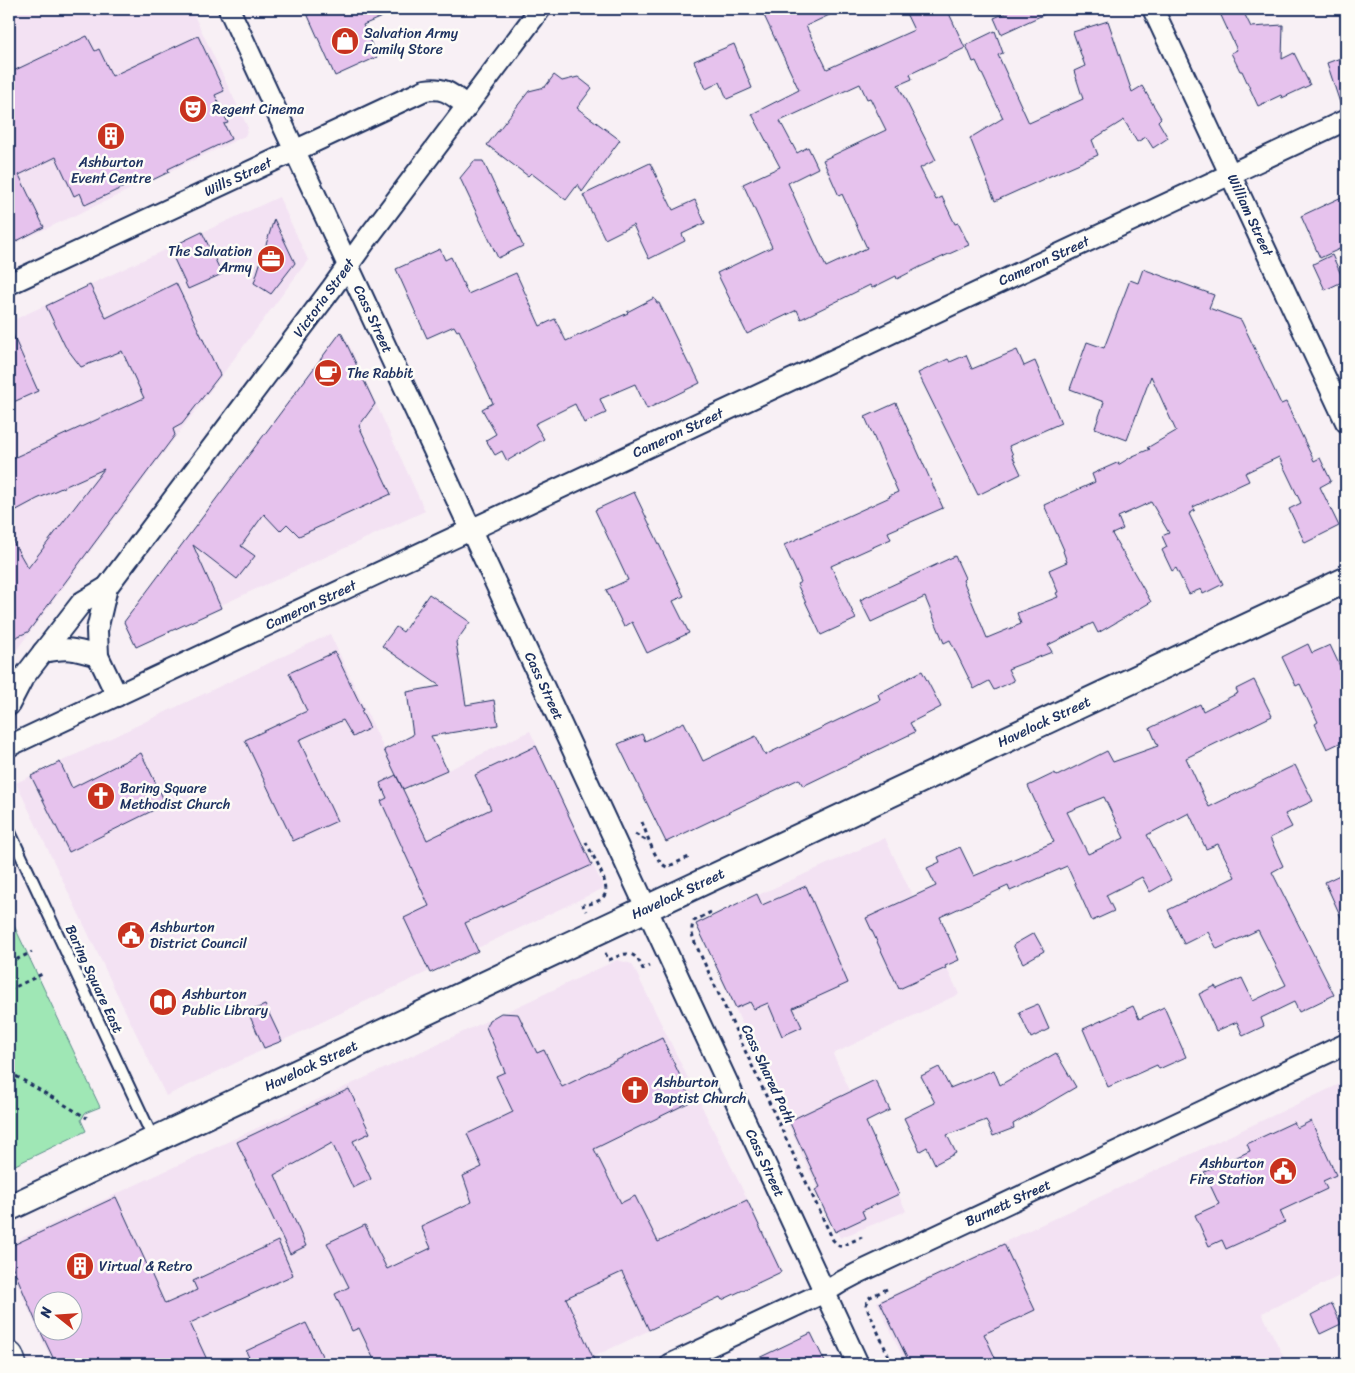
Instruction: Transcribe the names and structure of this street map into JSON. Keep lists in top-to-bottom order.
{
  "streets": {
    "street": [
      "Wills Street",
      "William Street",
      "Cameron Street",
      "Victoria Street",
      "Cass Street",
      "Havelock Street",
      "Burnett Street"
    ],
    "lane": ["Baring Square East"],
    "path": ["Cass Shared Path"]
  },
  "crossings": [
    ["Wills Street", "Victoria Street"],
    ["Wills Street", "Cass Street"],
    ["William Street", "Cameron Street"],
    ["Cameron Street", "Victoria Street"],
    ["Cameron Street", "Cass Street"],
    ["Victoria Street", "Cass Street"],
    ["Cass Street", "Havelock Street"],
    ["Cass Street", "Burnett Street"],
    ["Havelock Street", "Baring Square East"]
  ],
  "places": {
    "shop": ["Salvation Army Family Store"],
    "theatre": ["Regent Cinema"],
    "building": ["Ashburton Event Centre", "Virtual & Retro"],
    "office": ["The Salvation Army"],
    "cafe": ["The Rabbit"],
    "church": ["Baring Square Methodist Church", "Ashburton Baptist Church"],
    "public building": ["Ashburton District Council", "Ashburton Fire Station"],
    "library": ["Ashburton Public Library"]
  },
  "north": "left"
}
